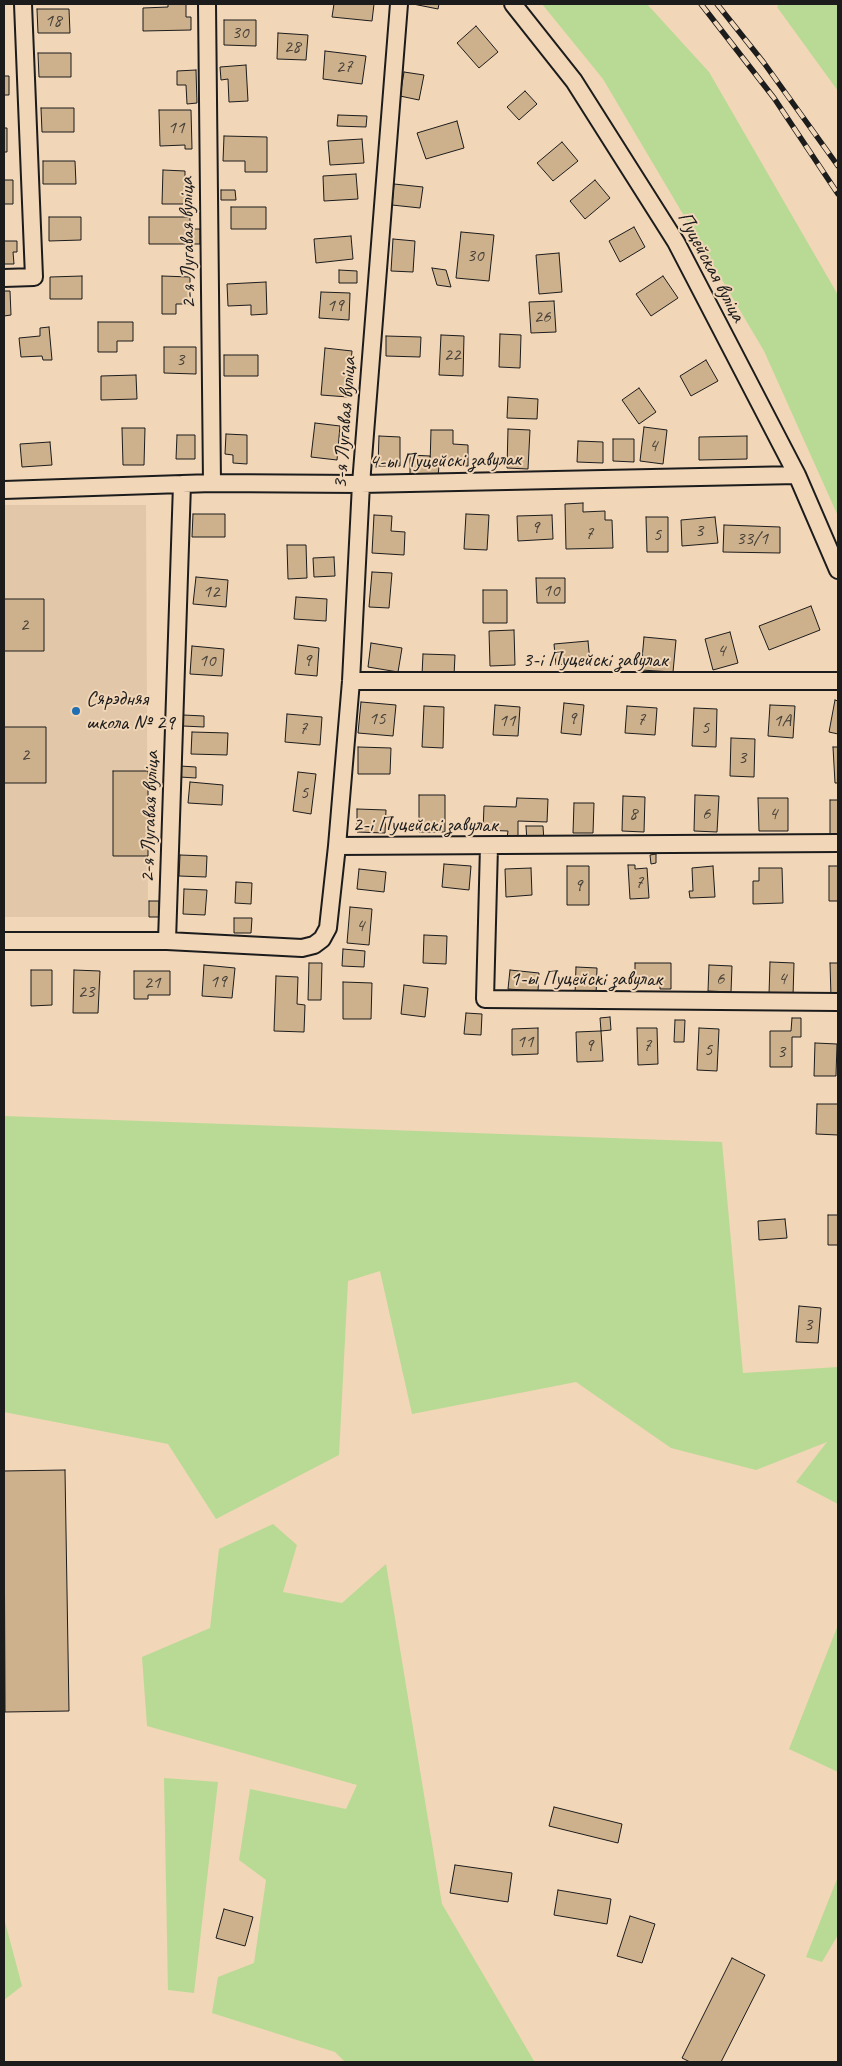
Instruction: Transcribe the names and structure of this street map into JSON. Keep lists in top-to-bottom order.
{
  "streets": {
    "street": [
      "2-я Лугавая вуліца",
      "Пуцейская вуліца",
      "3-я Лугавая вуліца",
      "4-ы Пуцейскі завулак",
      "3-і Пуцейскі завулак",
      "2-і Пуцейскі завулак",
      "1-ы Пуцейскі завулак"
    ]
  },
  "crossings": [
    ["2-я Лугавая вуліца", "4-ы Пуцейскі завулак"],
    ["2-я Лугавая вуліца", "2-і Пуцейскі завулак"],
    ["Пуцейская вуліца", "4-ы Пуцейскі завулак"],
    ["3-я Лугавая вуліца", "4-ы Пуцейскі завулак"],
    ["3-я Лугавая вуліца", "3-і Пуцейскі завулак"],
    ["3-я Лугавая вуліца", "2-і Пуцейскі завулак"],
    ["2-і Пуцейскі завулак", "1-ы Пуцейскі завулак"]
  ],
  "places": ["Сярэдняя школа № 29"],
  "house_numbers": [
    "18",
    "30",
    "28",
    "27",
    "11",
    "30",
    "19",
    "26",
    "22",
    "3",
    "4",
    "9",
    "3",
    "7",
    "5",
    "33/1",
    "10",
    "12",
    "2",
    "4",
    "10",
    "9",
    "15",
    "9",
    "7",
    "11",
    "1А",
    "5",
    "7",
    "2",
    "3",
    "5",
    "8",
    "6",
    "4",
    "7",
    "9",
    "4",
    "6",
    "4",
    "19",
    "21",
    "23",
    "11",
    "9",
    "7",
    "5",
    "3",
    "3"
  ]
}
